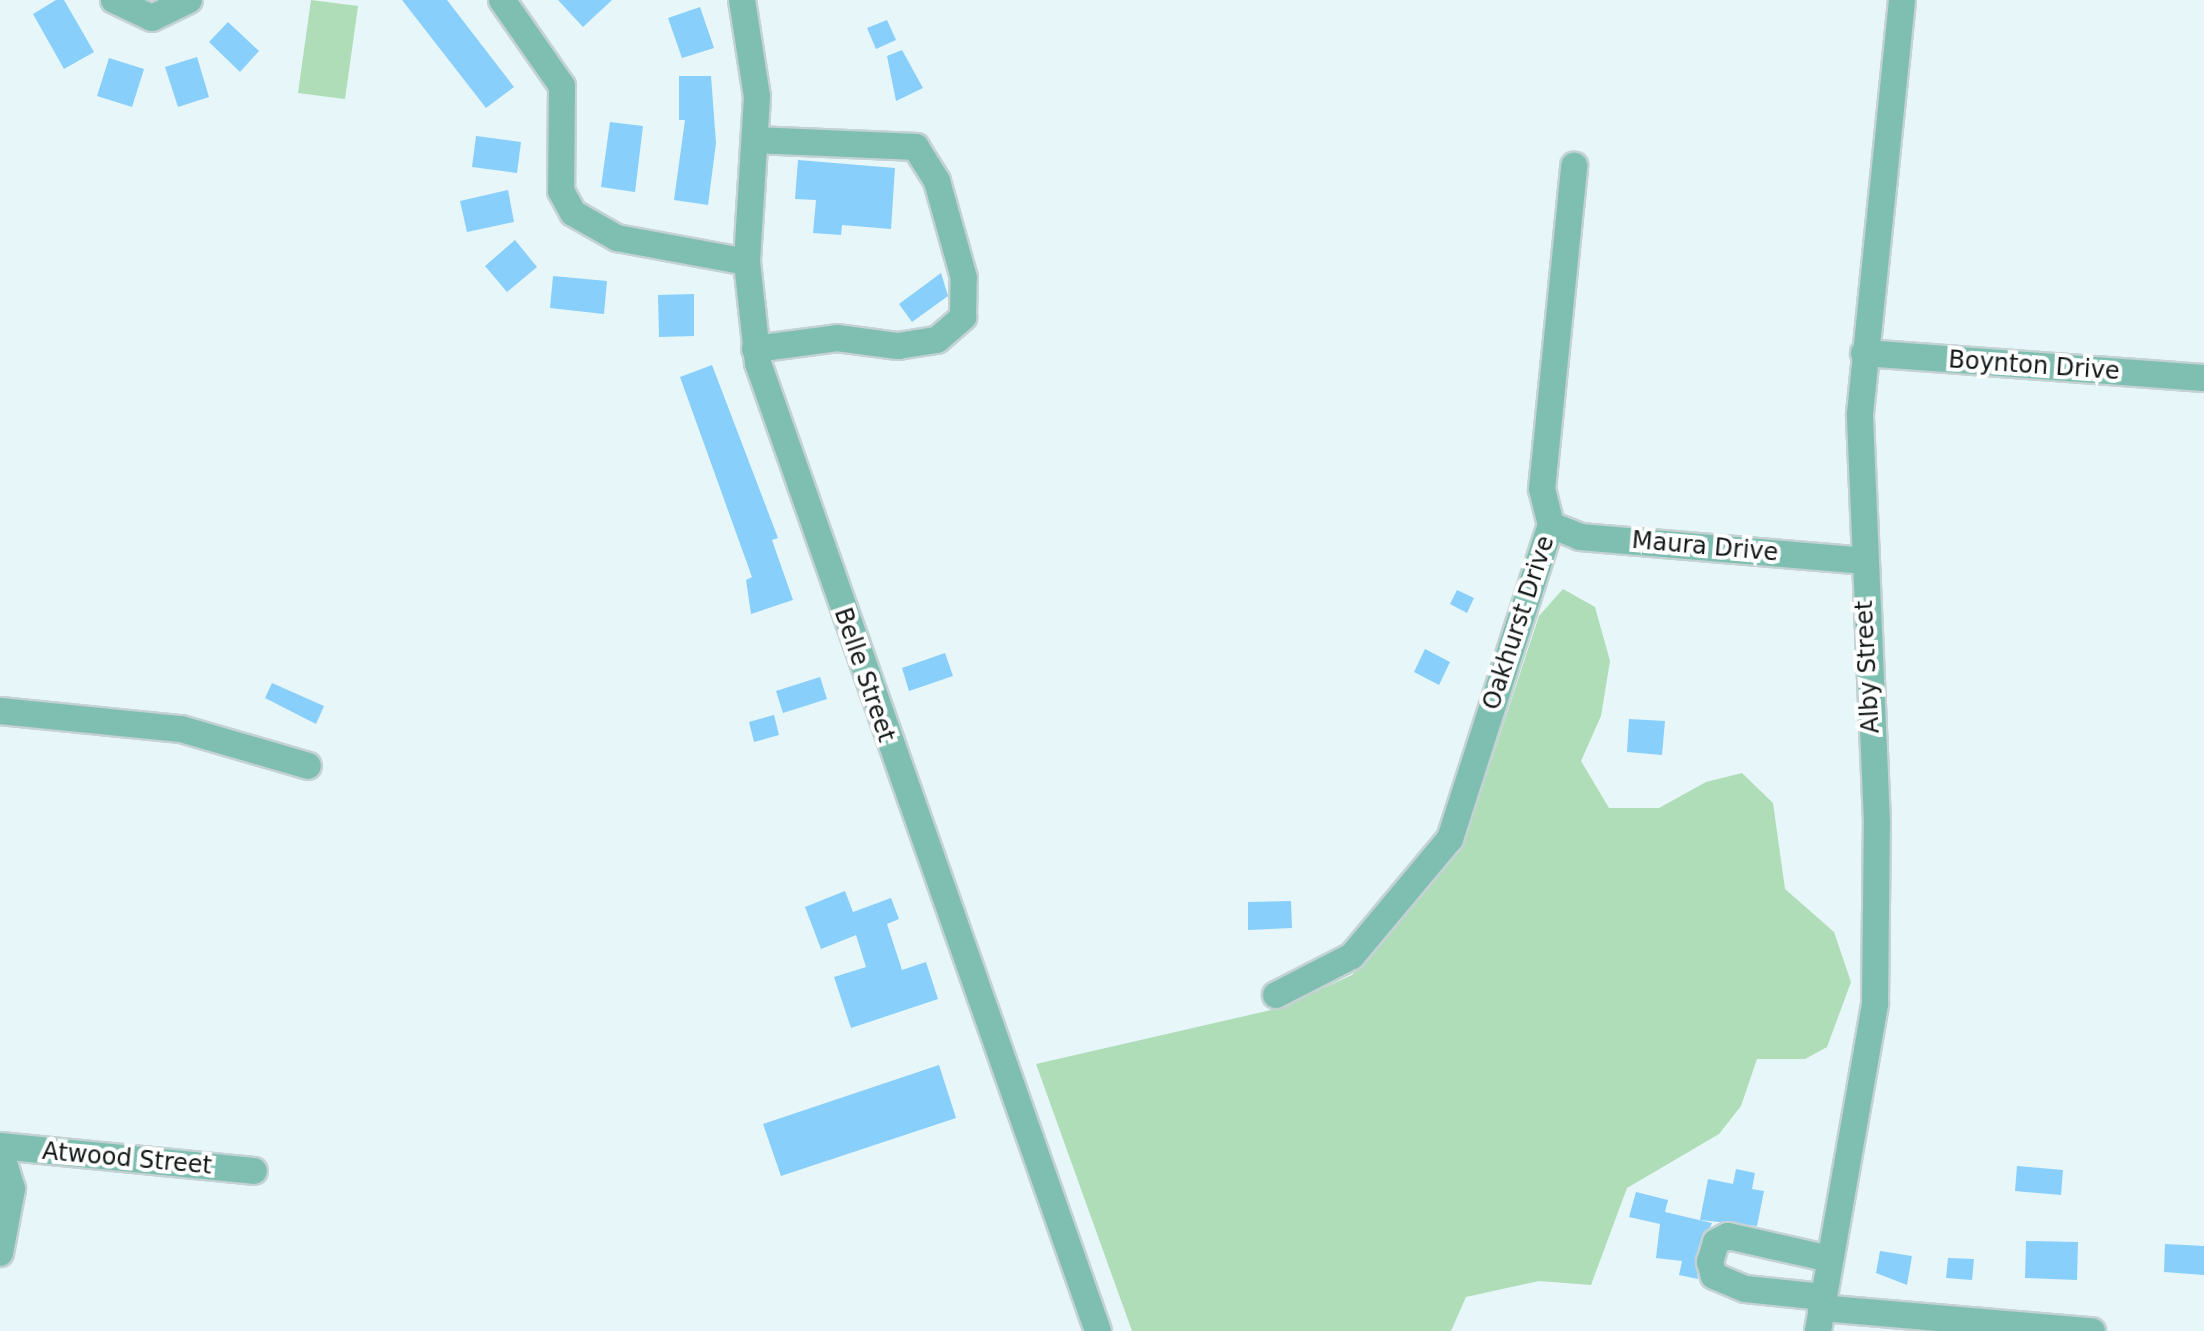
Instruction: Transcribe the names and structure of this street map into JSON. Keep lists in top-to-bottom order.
{
  "streets": {
    "street": [
      "Boynton Drive",
      "Maura Drive",
      "Oakhurst Drive",
      "Alby Street",
      "Belle Street",
      "Atwood Street"
    ]
  },
  "crossings": [
    ["Boynton Drive", "Alby Street"],
    ["Maura Drive", "Oakhurst Drive"],
    ["Maura Drive", "Alby Street"]
  ]
}
